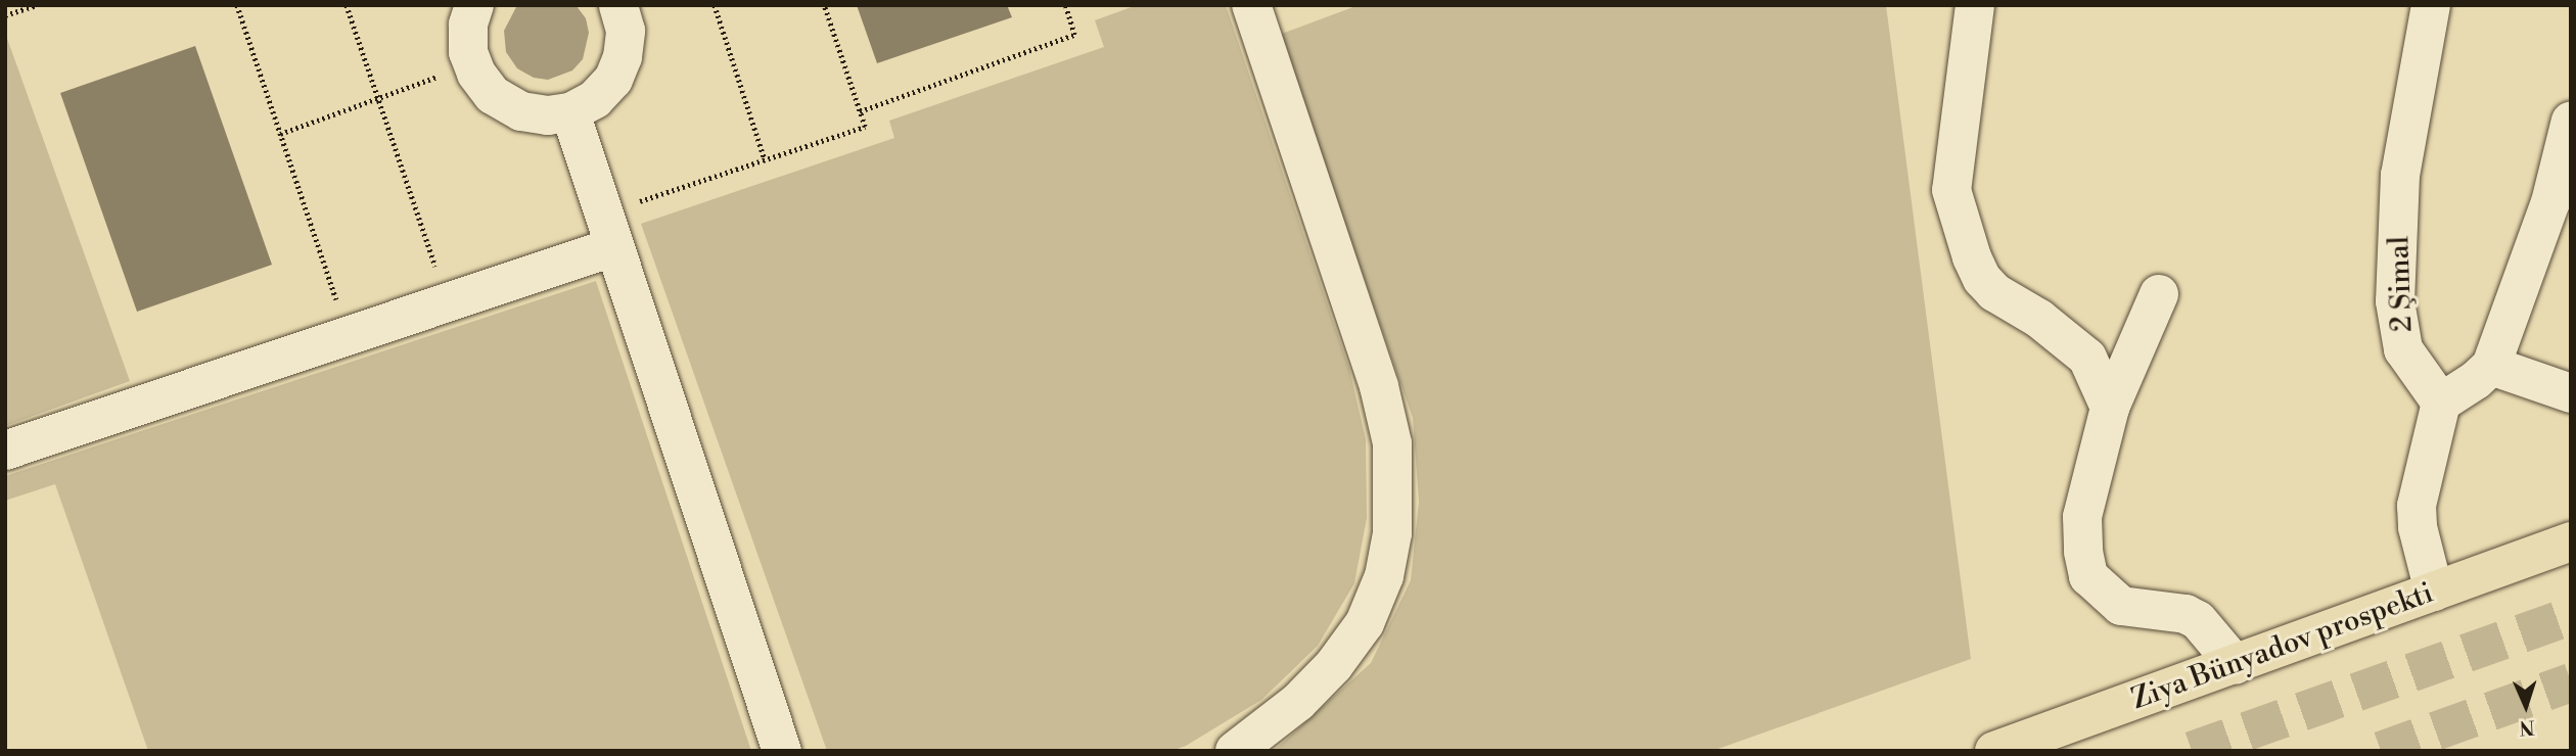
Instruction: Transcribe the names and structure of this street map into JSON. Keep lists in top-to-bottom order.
{
  "streets": {
    "main road": ["Ziya Bünyadov prospekti"],
    "street": ["2 Şimal"]
  },
  "north": "bottom"
}
